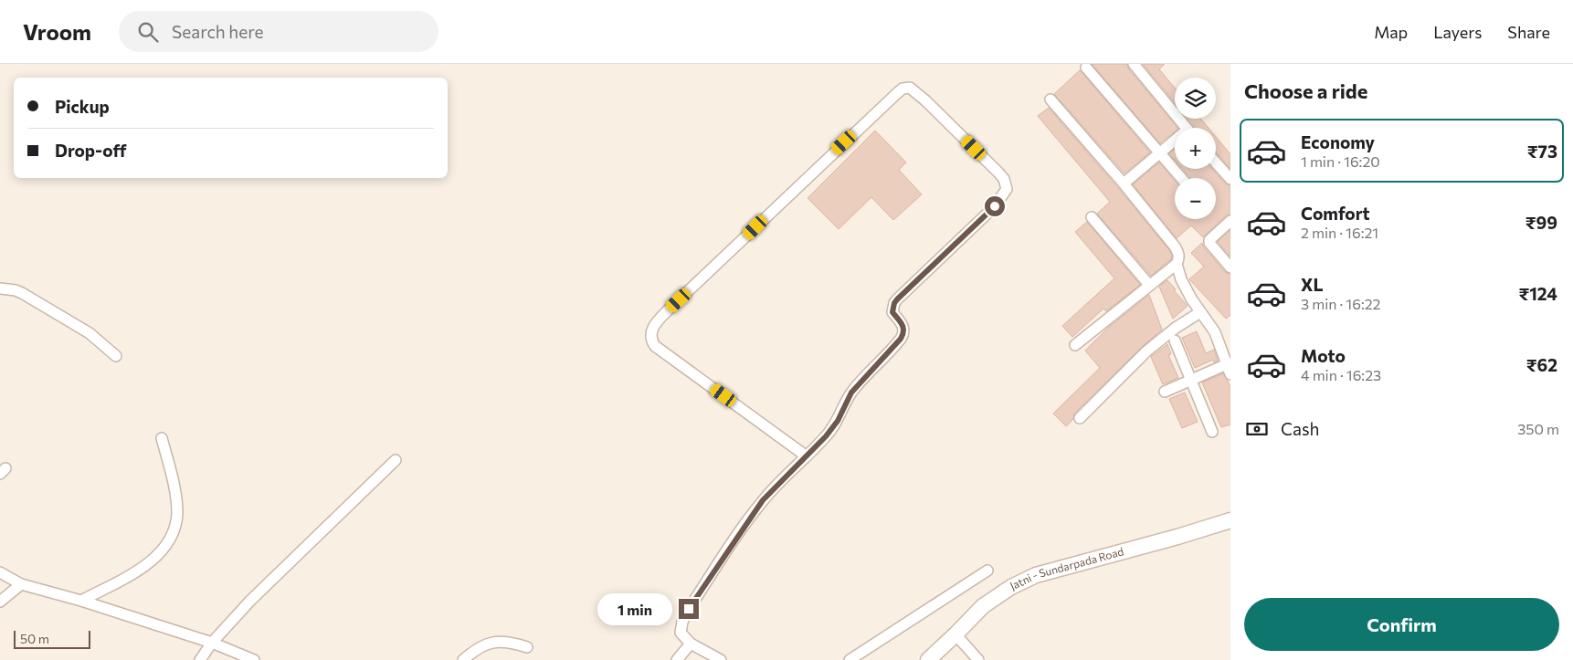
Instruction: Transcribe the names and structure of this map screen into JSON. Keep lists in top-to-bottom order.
{
  "streets": {
    "main road": ["Jatni - Sundarpada Road"]
  },
  "scale_bar": "50 m",
  "page": {
    "header": "Vroom",
    "search": "Search here",
    "nav": ["Map", "Layers", "Share"],
    "heading": "Choose a ride",
    "map_buttons": ["+", "−"],
    "banner": ["Pickup", "Drop-off"],
    "list": [
      {
        "name": "Economy",
        "note": "1 min · 16:20",
        "value": "₹73"
      },
      {
        "name": "Comfort",
        "note": "2 min · 16:21",
        "value": "₹99"
      },
      {
        "name": "XL",
        "note": "3 min · 16:22",
        "value": "₹124"
      },
      {
        "name": "Moto",
        "note": "4 min · 16:23",
        "value": "₹62"
      }
    ],
    "pay": ["Cash", "350 m"],
    "buttons": "Confirm",
    "bubble": "1 min",
    "scale": "50 m"
  }
}
